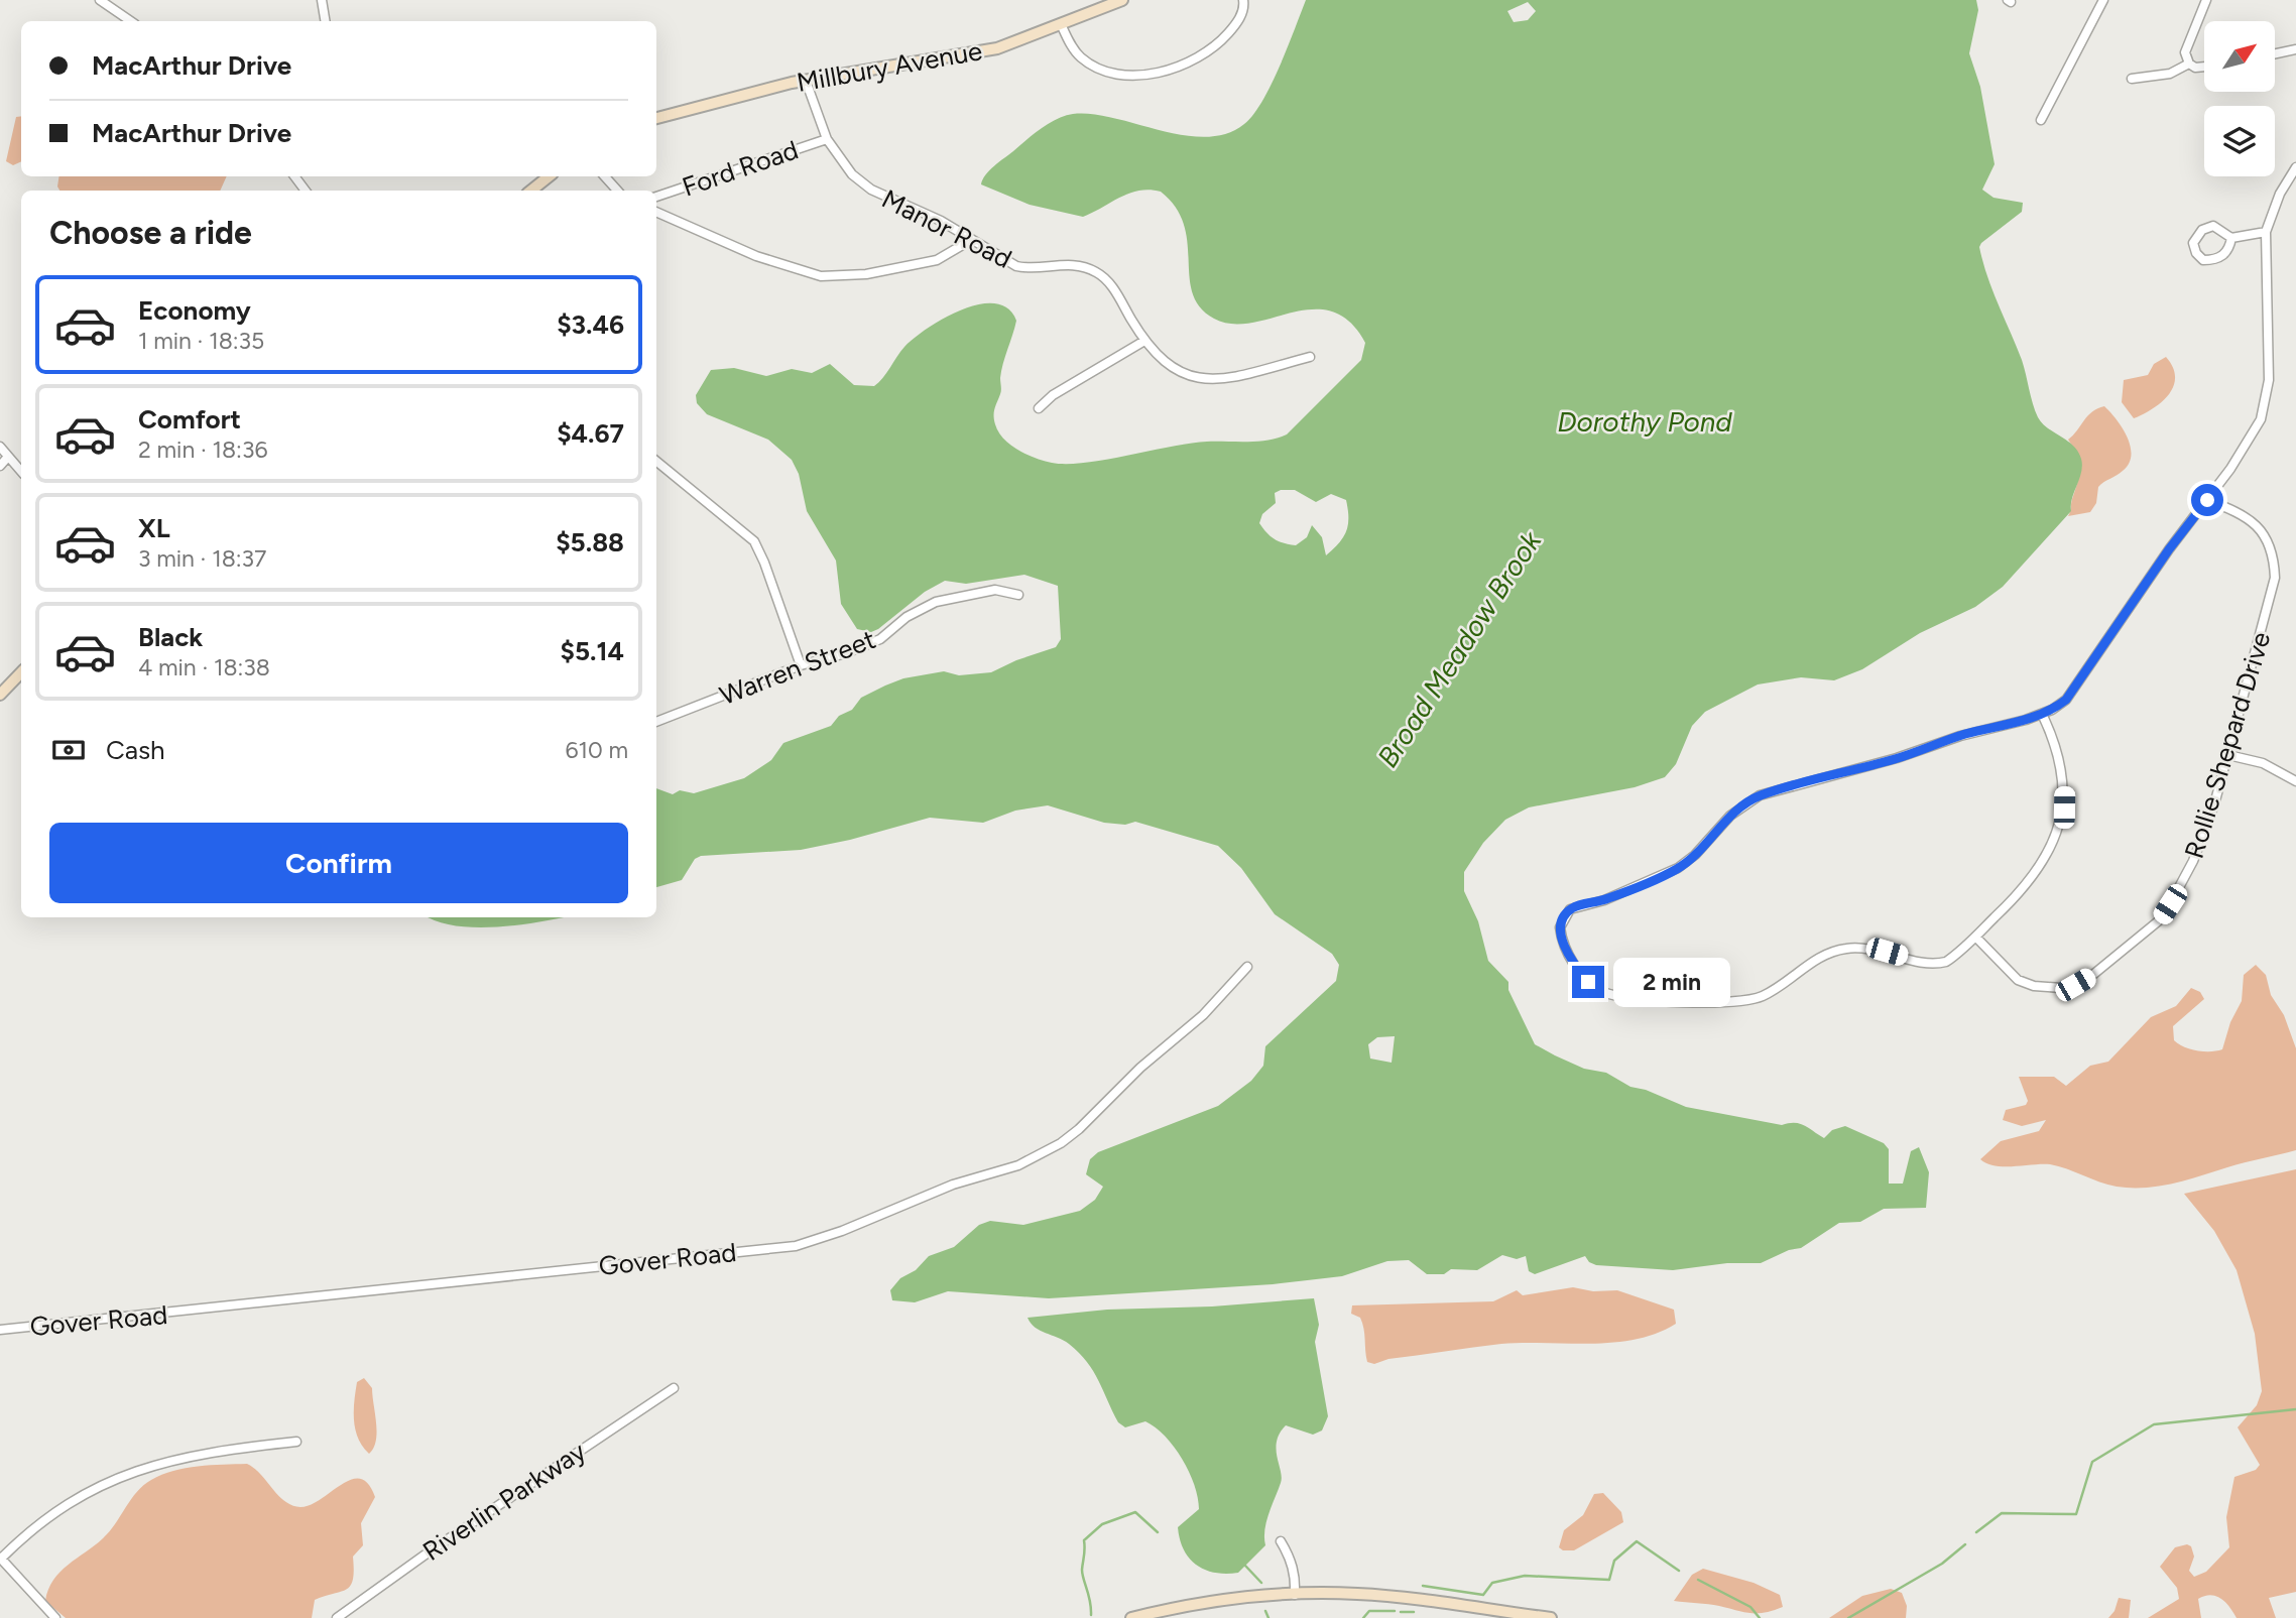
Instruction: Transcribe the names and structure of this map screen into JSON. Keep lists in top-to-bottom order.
{
  "streets": {
    "main road": ["Millbury Avenue"],
    "street": [
      "Ford Road",
      "Manor Road",
      "Warren Street",
      "Rollie Shepard Drive",
      "Gover Road",
      "Riverlin Parkway"
    ]
  },
  "crossings": [
    ["Millbury Avenue", "Manor Road"],
    ["Ford Road", "Manor Road"]
  ],
  "water": ["Dorothy Pond", "Broad Meadow Brook"],
  "north": "top right",
  "page": {
    "banner": ["MacArthur Drive", "MacArthur Drive"],
    "heading": "Choose a ride",
    "list": [
      {
        "name": "Economy",
        "note": "1 min · 18:35",
        "value": "$3.46"
      },
      {
        "name": "Comfort",
        "note": "2 min · 18:36",
        "value": "$4.67"
      },
      {
        "name": "XL",
        "note": "3 min · 18:37",
        "value": "$5.88"
      },
      {
        "name": "Black",
        "note": "4 min · 18:38",
        "value": "$5.14"
      }
    ],
    "pay": ["Cash", "610 m"],
    "buttons": "Confirm",
    "bubble": "2 min"
  }
}
